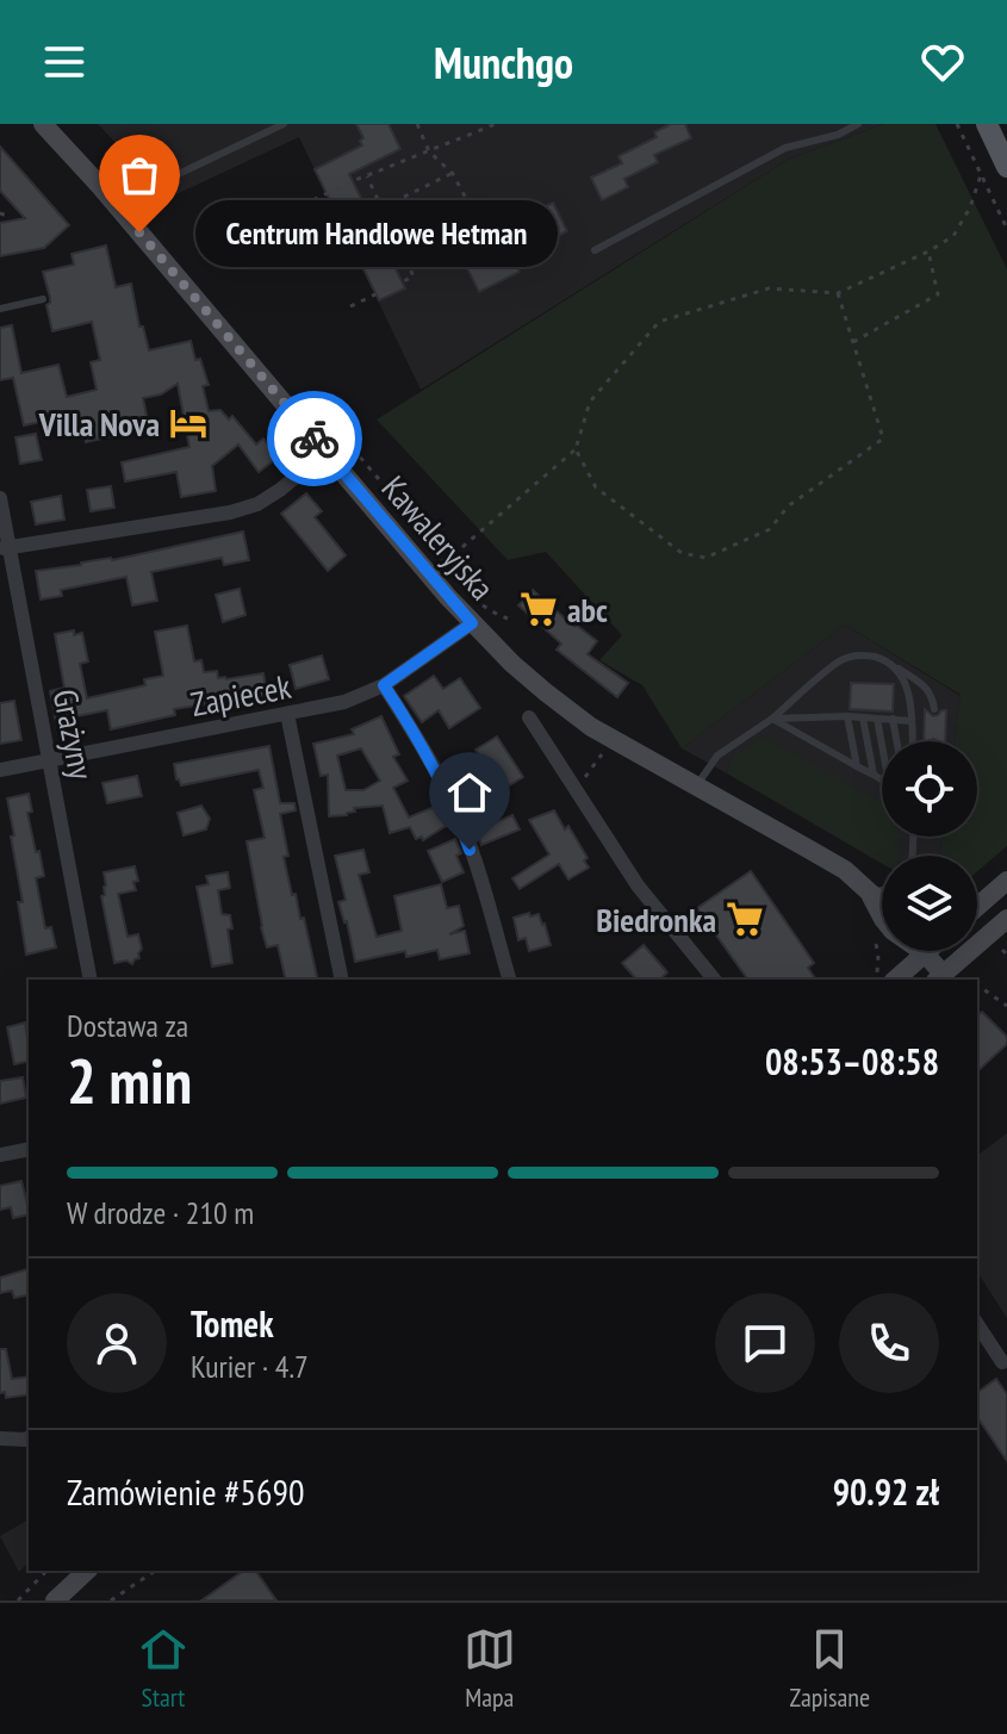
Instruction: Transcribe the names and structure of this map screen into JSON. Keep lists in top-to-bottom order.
{
  "streets": {
    "street": ["Kawaleryjska", "Zapiecek", "Grażyny"]
  },
  "crossings": [
    ["Kawaleryjska", "Zapiecek"],
    ["Zapiecek", "Grażyny"]
  ],
  "places": {
    "other": ["Centrum Handlowe Hetman"],
    "hotel": ["Villa Nova"],
    "supermarket": ["abc", "Biedronka"]
  },
  "page": {
    "header": "Munchgo",
    "bubble": "Centrum Handlowe Hetman",
    "heading": ["2 min", "Dostawa za", "08:53–08:58"],
    "panel": [
      "Tomek",
      "Kurier · 4.7",
      "Zamówienie #5690",
      "90.92 zł"
    ],
    "bar": "W drodze · 210 m",
    "tabs": ["Start", "Mapa", "Zapisane"]
  }
}
